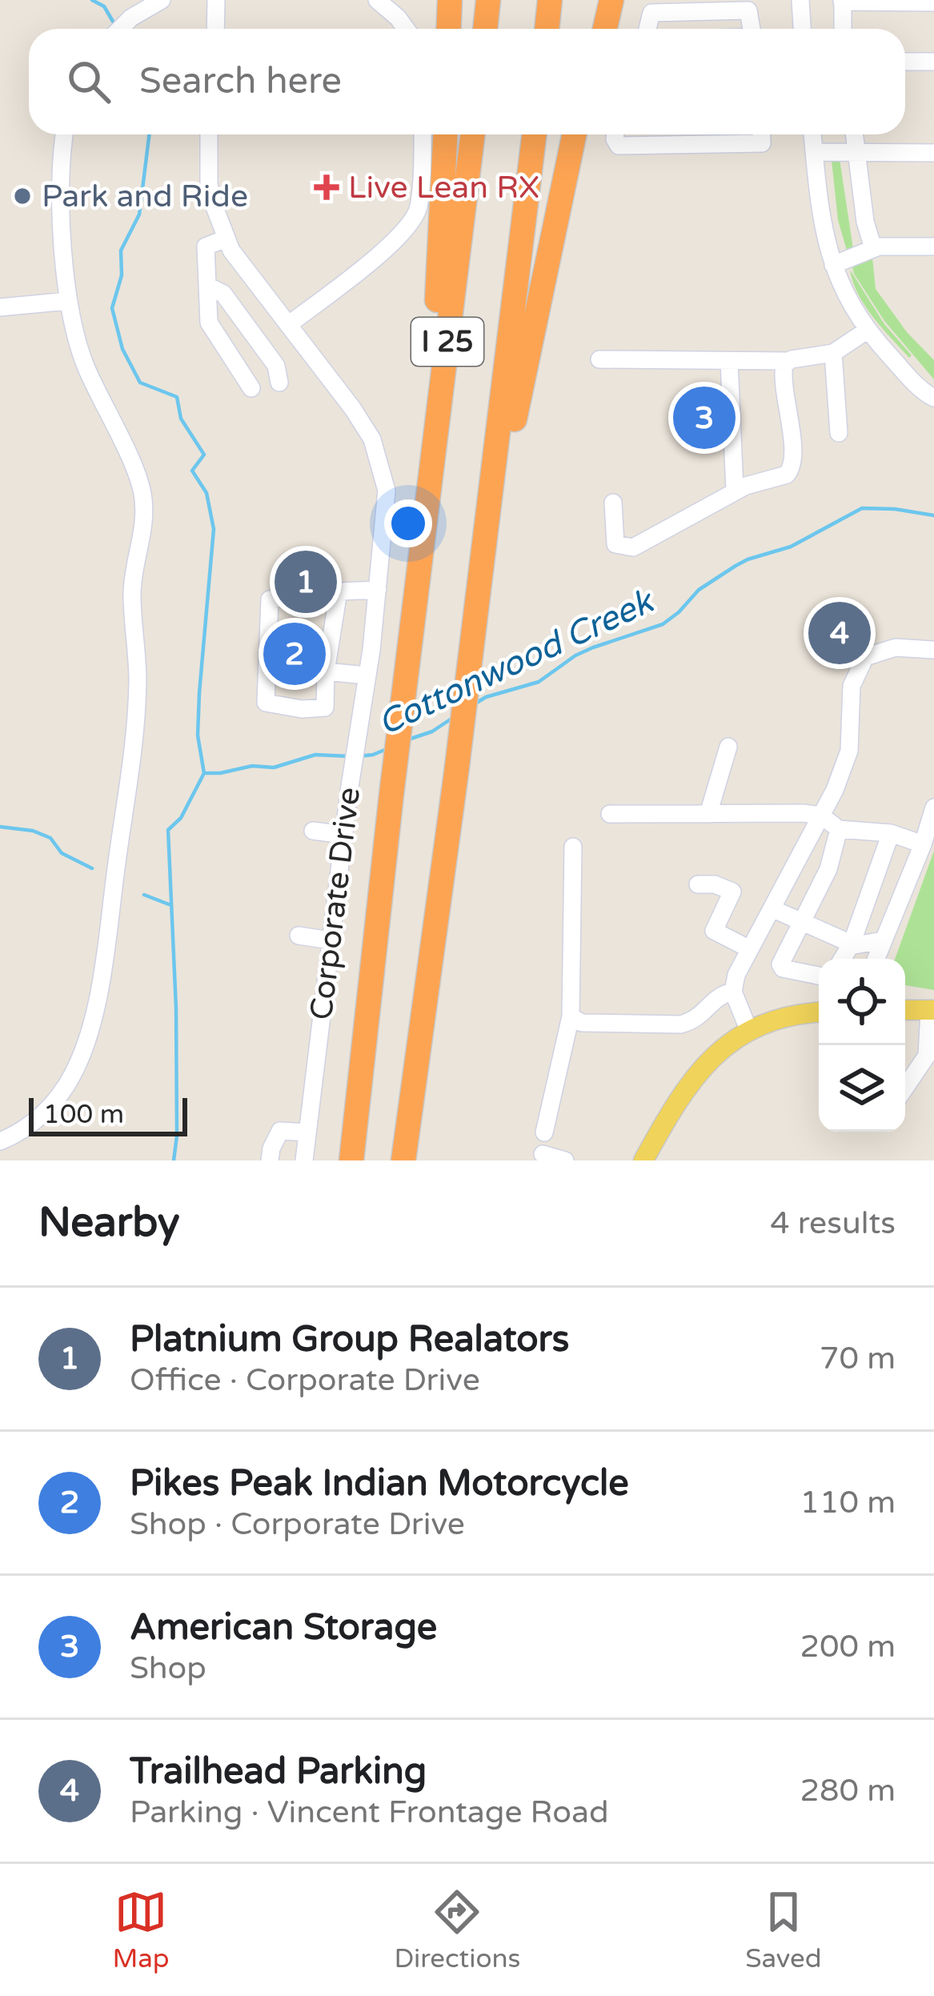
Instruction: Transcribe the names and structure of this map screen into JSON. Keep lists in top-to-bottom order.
{
  "streets": {
    "highway": ["I 25"],
    "street": ["Corporate Drive"]
  },
  "water": ["Cottonwood Creek"],
  "places": {
    "health": ["Live Lean RX"],
    "other": ["Park and Ride"]
  },
  "scale_bar": "100 m",
  "page": {
    "search": "Search here",
    "pins": [
      "3",
      "1",
      "4",
      "2"
    ],
    "scale": "100 m",
    "heading": ["Nearby", "4 results"],
    "list": [
      {
        "mark": "1",
        "name": "Platnium Group Realators",
        "note": "Office · Corporate Drive",
        "value": "70 m"
      },
      {
        "mark": "2",
        "name": "Pikes Peak Indian Motorcycle",
        "note": "Shop · Corporate Drive",
        "value": "110 m"
      },
      {
        "mark": "3",
        "name": "American Storage",
        "note": "Shop",
        "value": "200 m"
      },
      {
        "mark": "4",
        "name": "Trailhead Parking",
        "note": "Parking · Vincent Frontage Road",
        "value": "280 m"
      }
    ],
    "nav": ["Map", "Directions", "Saved"]
  }
}
